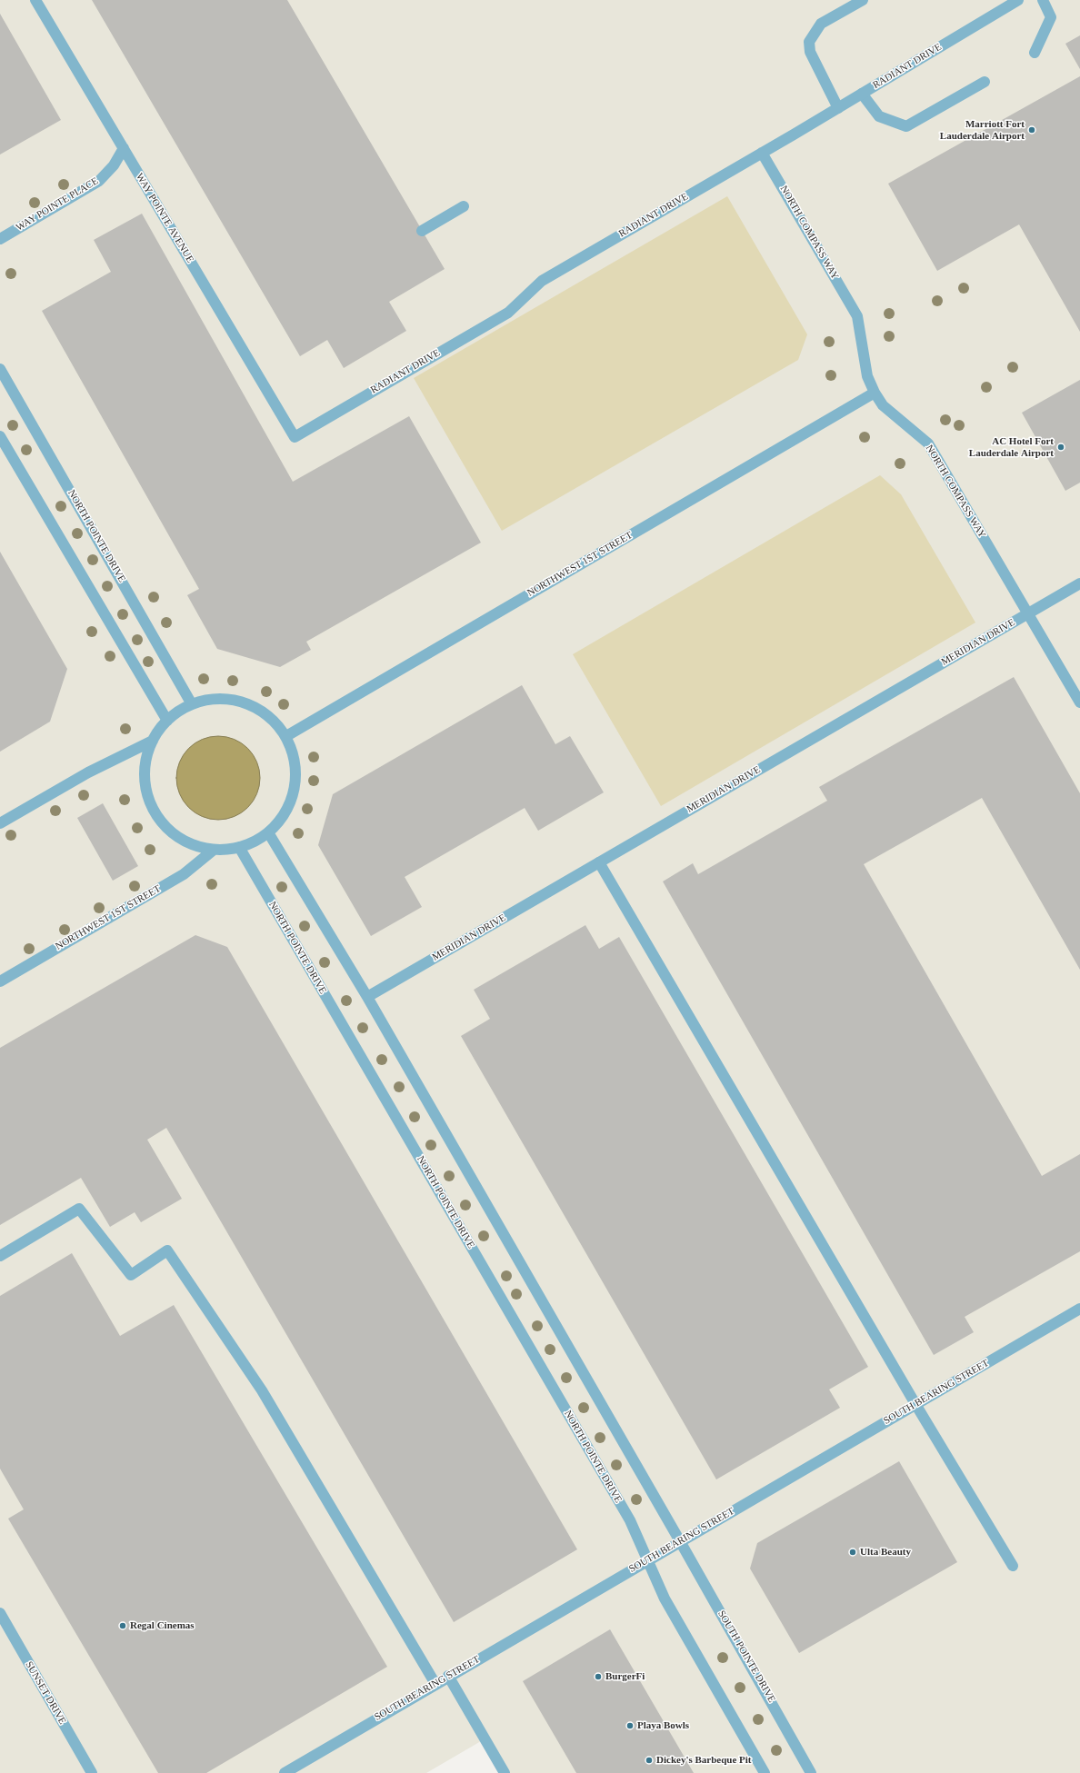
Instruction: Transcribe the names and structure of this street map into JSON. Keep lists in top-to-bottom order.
{
  "streets": {
    "street": [
      "RADIANT DRIVE",
      "WAY POINTE PLACE",
      "WAY POINTE AVENUE",
      "NORTH COMPASS WAY",
      "NORTH POINTE DRIVE",
      "NORTHWEST 1ST STREET",
      "MERIDIAN DRIVE",
      "SOUTH BEARING STREET",
      "SOUTH POINTE DRIVE",
      "SUNSET DRIVE"
    ]
  },
  "crossings": [
    ["RADIANT DRIVE", "WAY POINTE AVENUE"],
    ["RADIANT DRIVE", "NORTH COMPASS WAY"],
    ["WAY POINTE PLACE", "WAY POINTE AVENUE"],
    ["NORTH COMPASS WAY", "NORTHWEST 1ST STREET"],
    ["NORTH COMPASS WAY", "MERIDIAN DRIVE"],
    ["NORTH POINTE DRIVE", "SOUTH BEARING STREET"],
    ["SOUTH BEARING STREET", "SOUTH POINTE DRIVE"]
  ],
  "places": [
    "Marriott Fort Lauderdale Airport",
    "AC Hotel Fort Lauderdale Airport",
    "Ulta Beauty",
    "Regal Cinemas",
    "BurgerFi",
    "Playa Bowls",
    "Dickey's Barbeque Pit"
  ]
}
